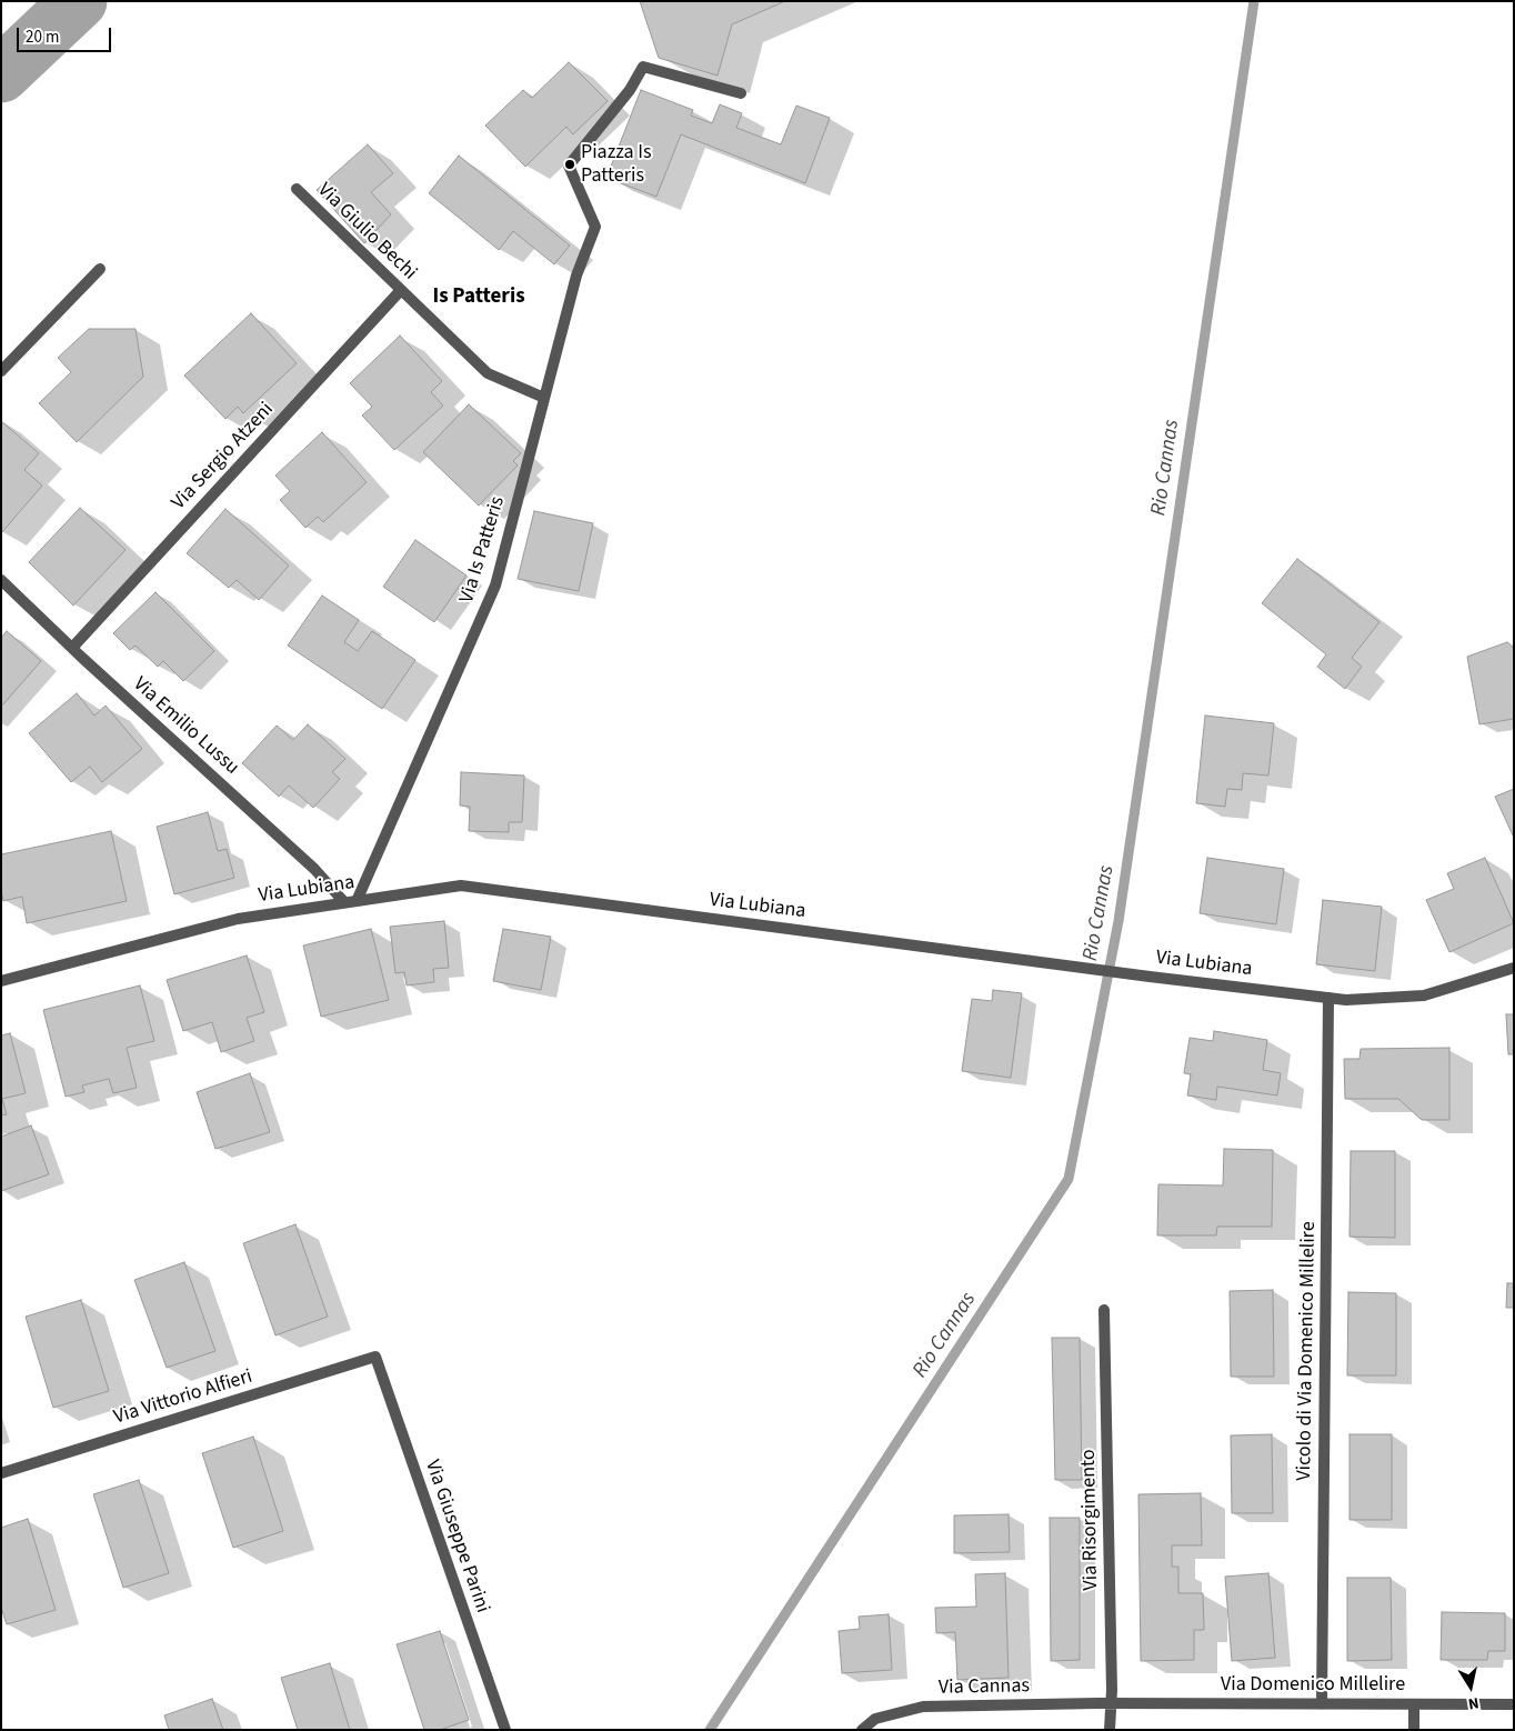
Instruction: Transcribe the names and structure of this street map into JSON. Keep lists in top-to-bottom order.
{
  "streets": {
    "street": [
      "Via Giulio Bechi",
      "Via Sergio Atzeni",
      "Via Is Patteris",
      "Via Emilio Lussu",
      "Via Lubiana",
      "Vicolo di Via Domenico Millelire",
      "Via Vittorio Alfieri",
      "Via Risorgimento",
      "Via Giuseppe Parini",
      "Via Domenico Millelire",
      "Via Cannas"
    ]
  },
  "crossings": [
    ["Via Giulio Bechi", "Via Sergio Atzeni"],
    ["Via Giulio Bechi", "Via Is Patteris"],
    ["Via Sergio Atzeni", "Via Emilio Lussu"],
    ["Via Is Patteris", "Via Emilio Lussu"],
    ["Via Is Patteris", "Via Lubiana"],
    ["Via Emilio Lussu", "Via Lubiana"],
    ["Via Lubiana", "Vicolo di Via Domenico Millelire"],
    ["Vicolo di Via Domenico Millelire", "Via Domenico Millelire"],
    ["Via Vittorio Alfieri", "Via Giuseppe Parini"],
    ["Via Risorgimento", "Via Domenico Millelire"],
    ["Via Risorgimento", "Via Cannas"],
    ["Via Domenico Millelire", "Via Cannas"]
  ],
  "districts": ["Is Patteris"],
  "water": ["Rio Cannas"],
  "places": ["Piazza Is Patteris"],
  "scale_bar": "20 m",
  "north": "bottom"
}
